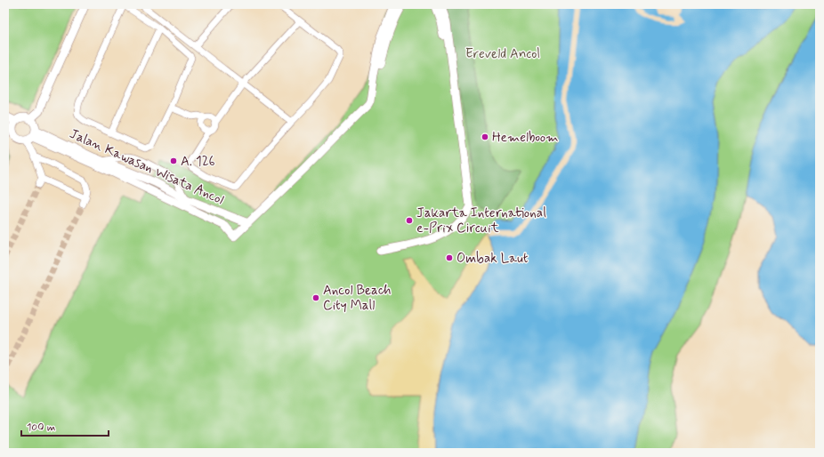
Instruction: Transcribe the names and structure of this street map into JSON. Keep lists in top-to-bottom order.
{
  "streets": {
    "street": ["Jalan Kawasan Wisata Ancol"]
  },
  "parks": ["Ereveld Ancol"],
  "places": [
    "Hemelboom",
    "A. 126",
    "Jakarta International e-Prix Circuit",
    "Ombak Laut",
    "Ancol Beach City Mall"
  ],
  "scale_bar": "100 m"
}
